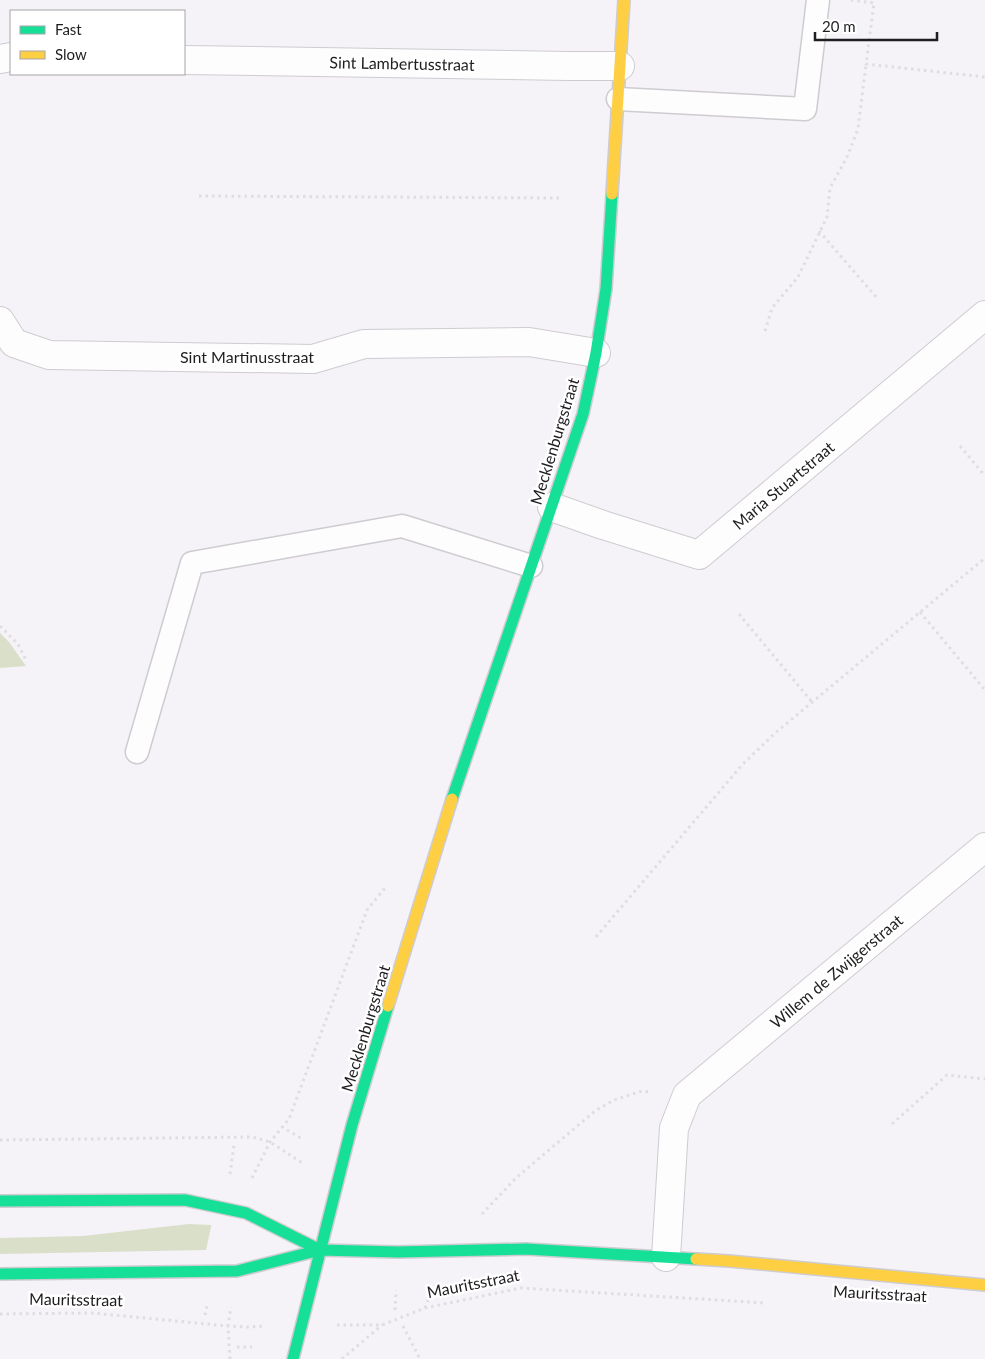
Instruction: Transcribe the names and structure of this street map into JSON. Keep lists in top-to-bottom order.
{
  "streets": {
    "main road": ["Mecklenburgstraat", "Mauritsstraat"],
    "street": [
      "Sint Lambertusstraat",
      "Sint Martinusstraat",
      "Maria Stuartstraat",
      "Willem de Zwijgerstraat"
    ]
  },
  "crossings": [
    ["Sint Lambertusstraat", "Mecklenburgstraat"],
    ["Sint Martinusstraat", "Mecklenburgstraat"],
    ["Mecklenburgstraat", "Maria Stuartstraat"],
    ["Mecklenburgstraat", "Mauritsstraat"],
    ["Willem de Zwijgerstraat", "Mauritsstraat"]
  ],
  "legend": ["Fast", "Slow"],
  "scale_bar": "20 m"
}
